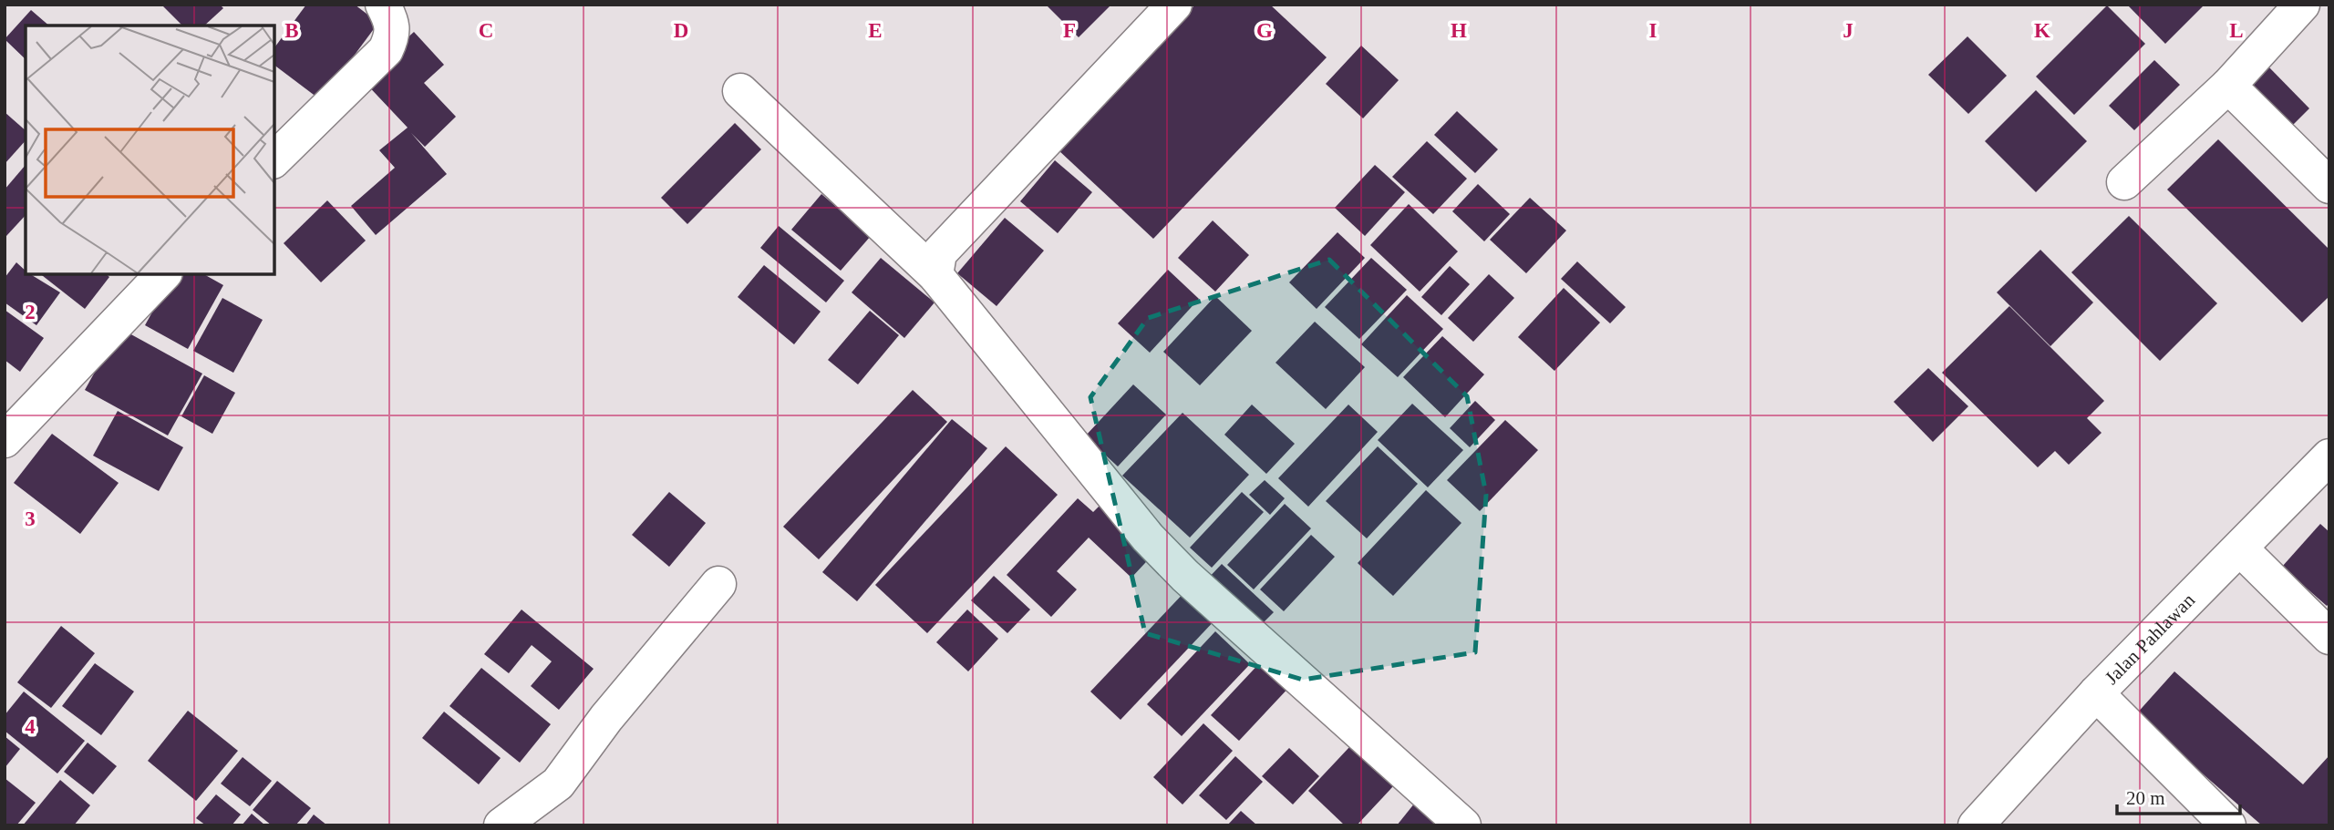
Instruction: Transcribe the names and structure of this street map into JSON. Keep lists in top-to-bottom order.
{
  "streets": {
    "street": ["Jalan Pahlawan"]
  },
  "scale_bar": "20 m",
  "grid": {
    "columns": [
      "B",
      "C",
      "D",
      "E",
      "F",
      "G",
      "H",
      "I",
      "J",
      "K",
      "L"
    ],
    "rows": ["2", "3", "4"]
  }
}
